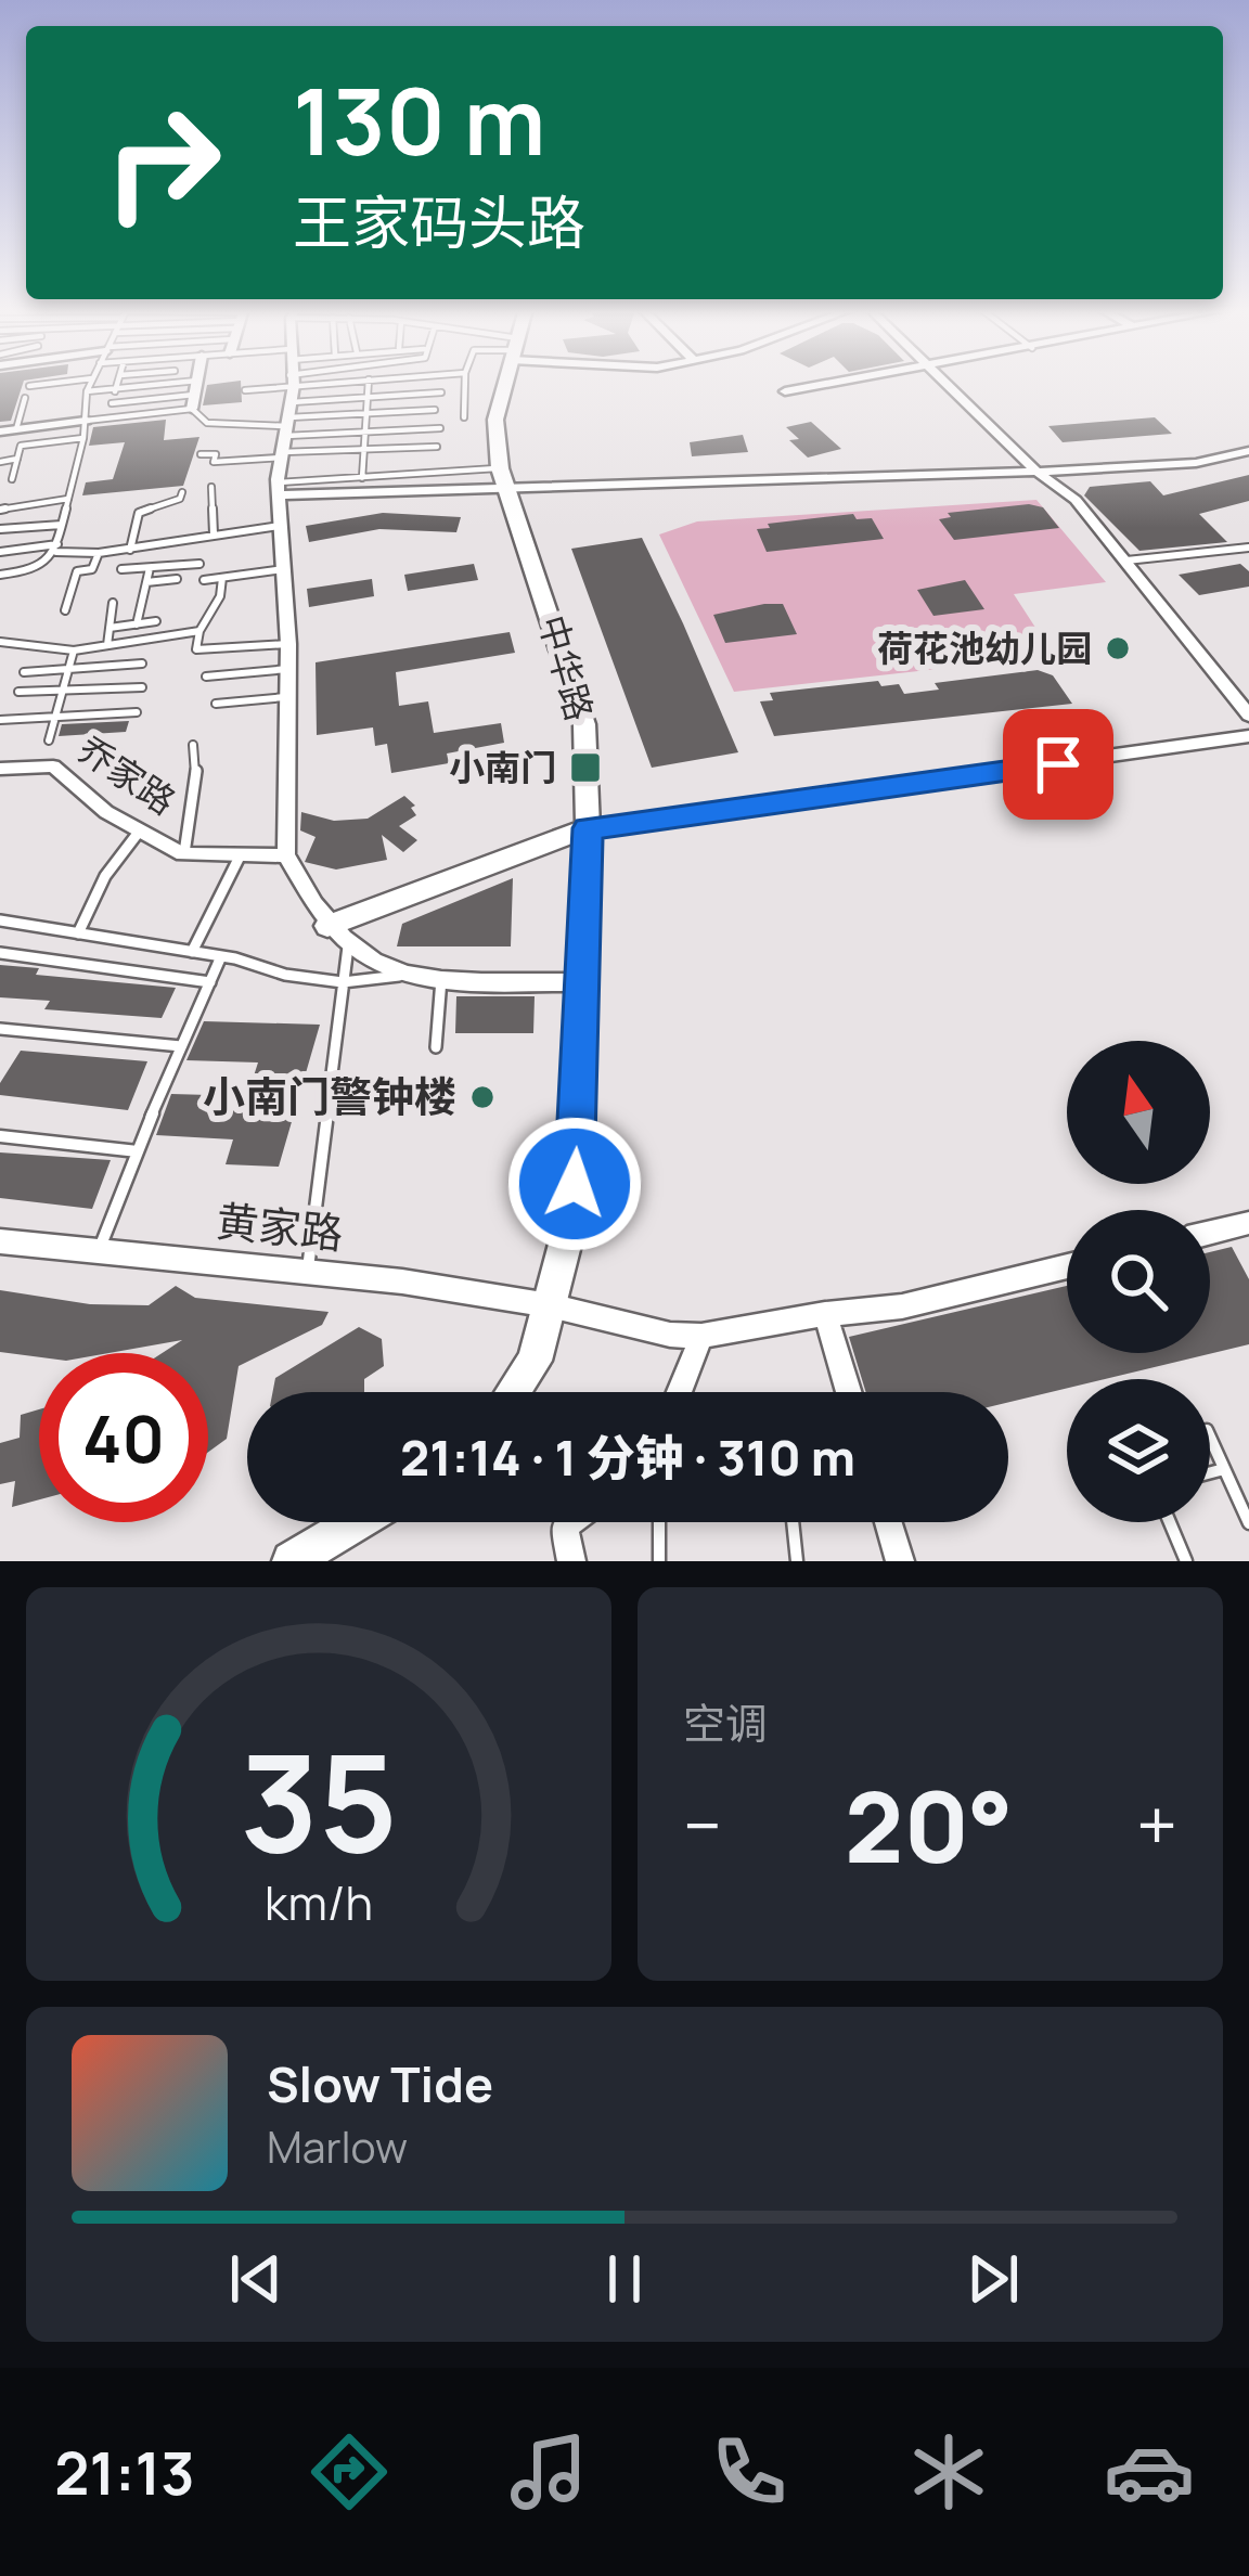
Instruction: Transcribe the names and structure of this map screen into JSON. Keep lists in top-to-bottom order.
{
  "streets": {
    "street": ["中华路", "乔家路", "黄家路"]
  },
  "crossings": [
    ["中华路", "黄家路"]
  ],
  "places": {
    "other": ["荷花池幼儿园", "小南门警钟楼"],
    "transit": ["小南门"]
  },
  "north": "top",
  "page": {
    "turn": ["130 m", "王家码头路"],
    "limit": "40",
    "trip": "21:14 · 1 分钟 · 310 m",
    "tile": "空调",
    "heat": ["−", "20°", "+"],
    "song": ["Slow Tide", "Marlow"],
    "tabs": "21:13",
    "gauge": ["35", "km/h"]
  }
}
